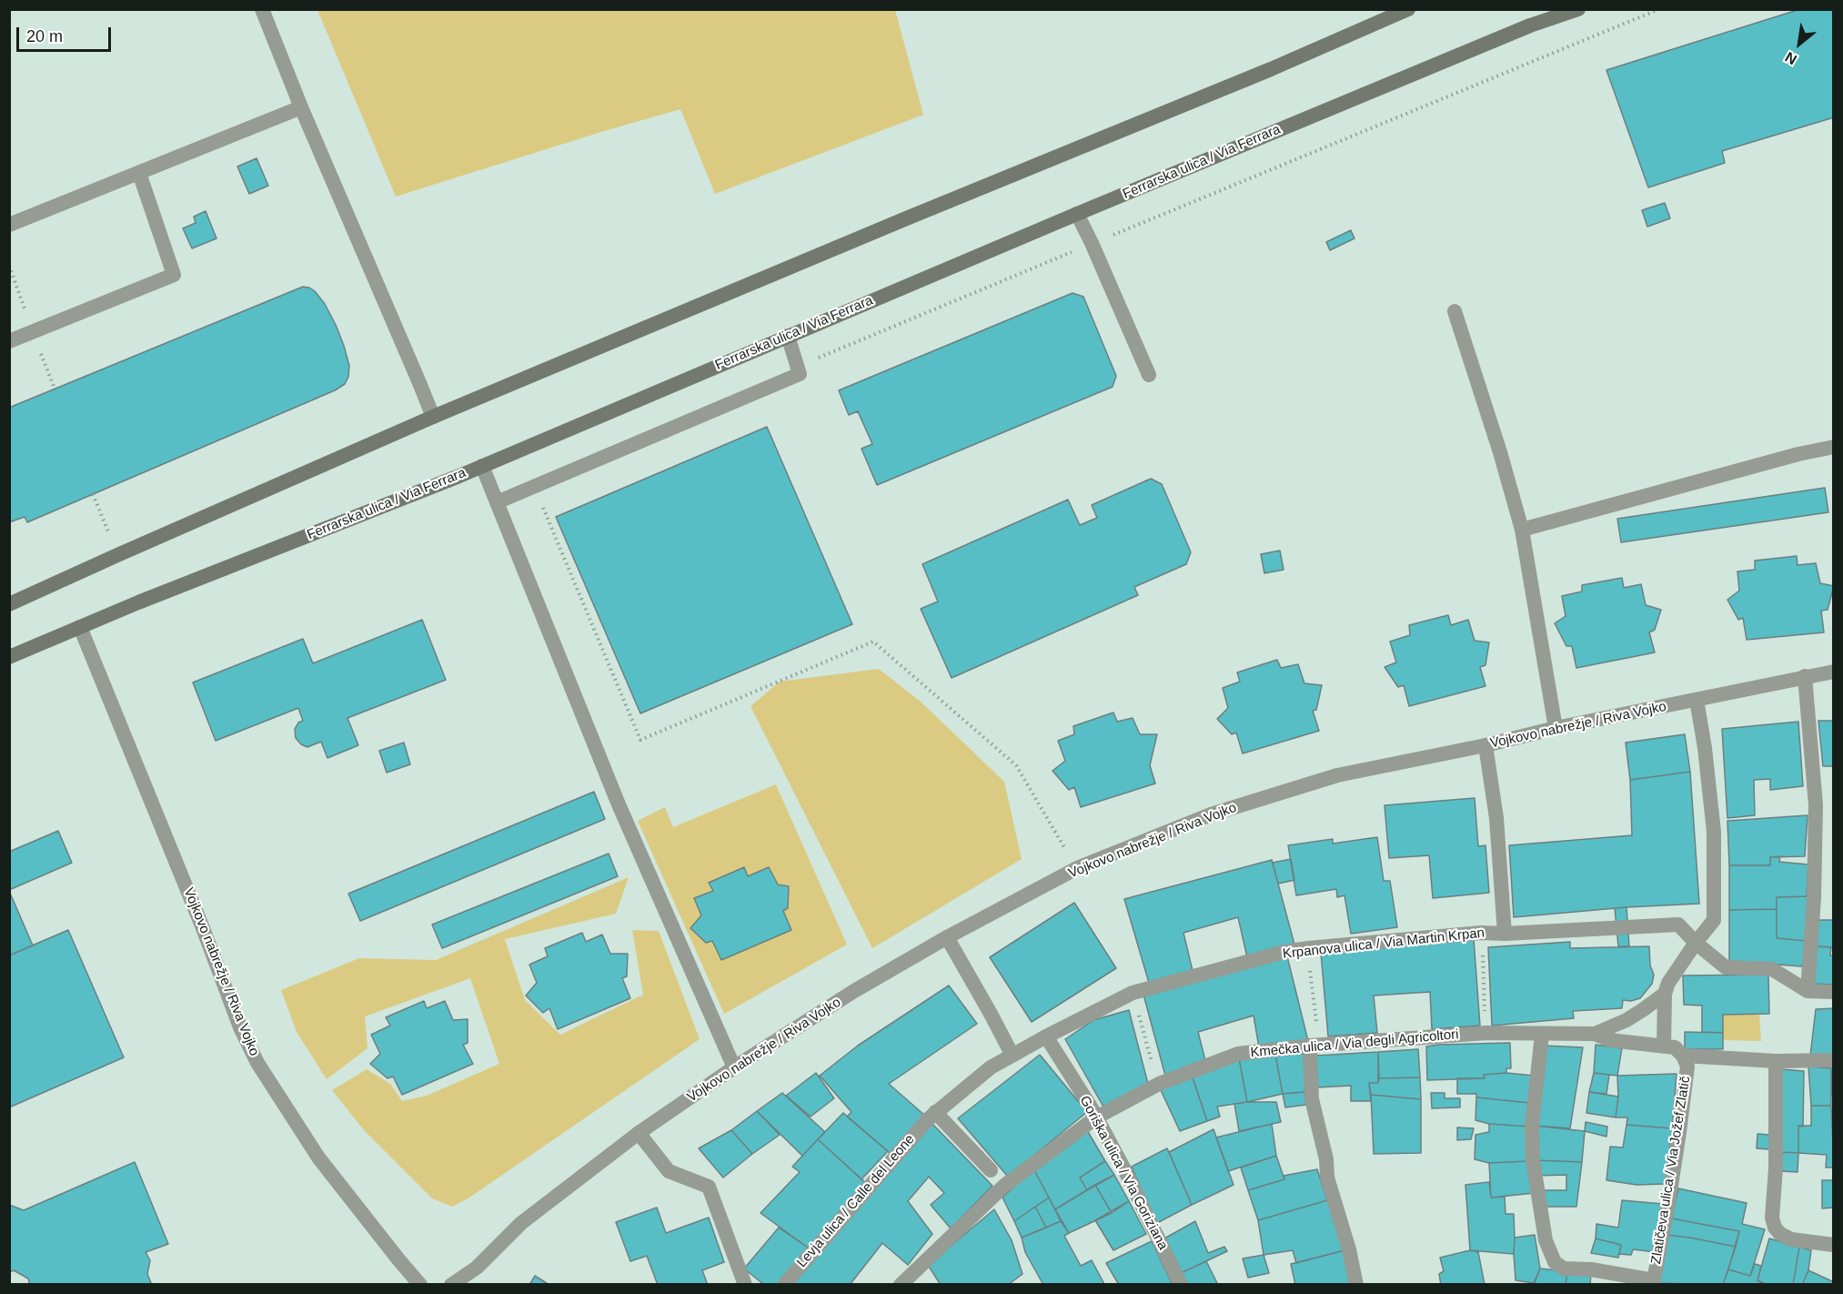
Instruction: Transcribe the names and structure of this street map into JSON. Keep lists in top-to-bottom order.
{
  "streets": {
    "main road": ["Ferrarska ulica / Via Ferrara"],
    "street": [
      "Vojkovo nabrežje / Riva Vojko",
      "Krpanova ulica / Via Martin Krpan",
      "Kmečka ulica / Via degli Agricoltori",
      "Zlatičeva ulica / Via Jožef Zlatič",
      "Goriška ulica / Via Goriziana",
      "Levja ulica / Calle del Leone"
    ]
  },
  "crossings": [
    ["Ferrarska ulica / Via Ferrara", "Vojkovo nabrežje / Riva Vojko"],
    ["Vojkovo nabrežje / Riva Vojko", "Kmečka ulica / Via degli Agricoltori"],
    ["Krpanova ulica / Via Martin Krpan", "Kmečka ulica / Via degli Agricoltori"],
    ["Krpanova ulica / Via Martin Krpan", "Goriška ulica / Via Goriziana"],
    ["Krpanova ulica / Via Martin Krpan", "Levja ulica / Calle del Leone"],
    ["Kmečka ulica / Via degli Agricoltori", "Zlatičeva ulica / Via Jožef Zlatič"],
    ["Kmečka ulica / Via degli Agricoltori", "Goriška ulica / Via Goriziana"]
  ],
  "scale_bar": "20 m",
  "north": "bottom left"
}
